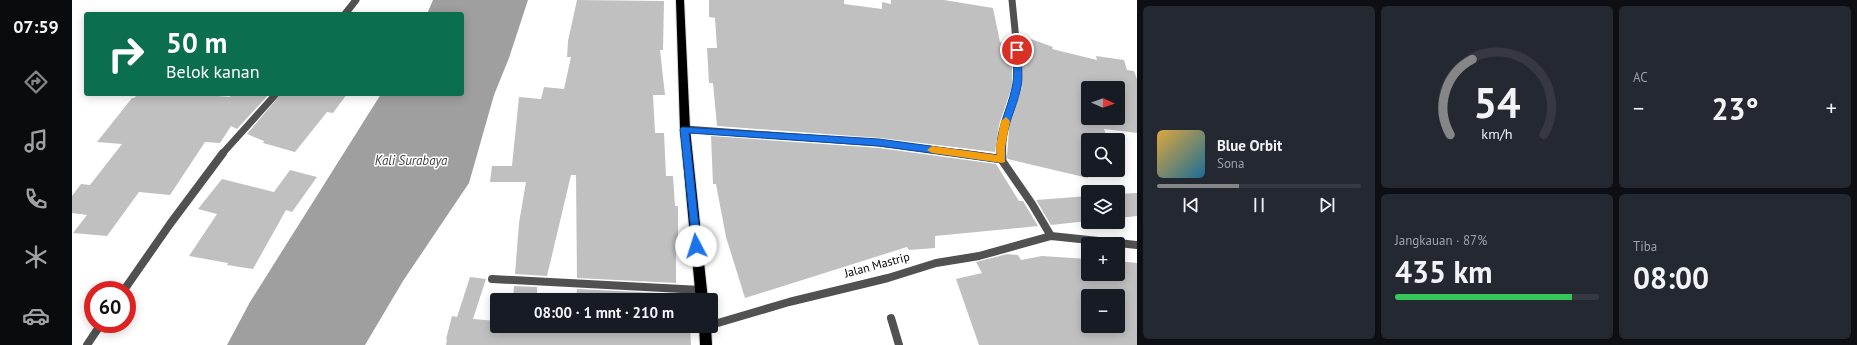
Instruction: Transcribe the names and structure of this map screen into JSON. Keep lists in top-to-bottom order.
{
  "streets": {
    "main road": ["Jalan Mastrip"]
  },
  "water": ["Kali Surabaya"],
  "north": "right",
  "page": {
    "tabs": "07:59",
    "tile": [
      "AC",
      ["Jangkauan · 87%", "435 km"],
      ["Tiba", "08:00"]
    ],
    "turn": ["50 m", "Belok kanan"],
    "map_buttons": ["+", "−"],
    "heat": ["−", "23°", "+"],
    "song": ["Blue Orbit", "Sona"],
    "limit": "60",
    "trip": "08:00 · 1 mnt · 210 m",
    "gauge": ["54", "km/h"]
  }
}
